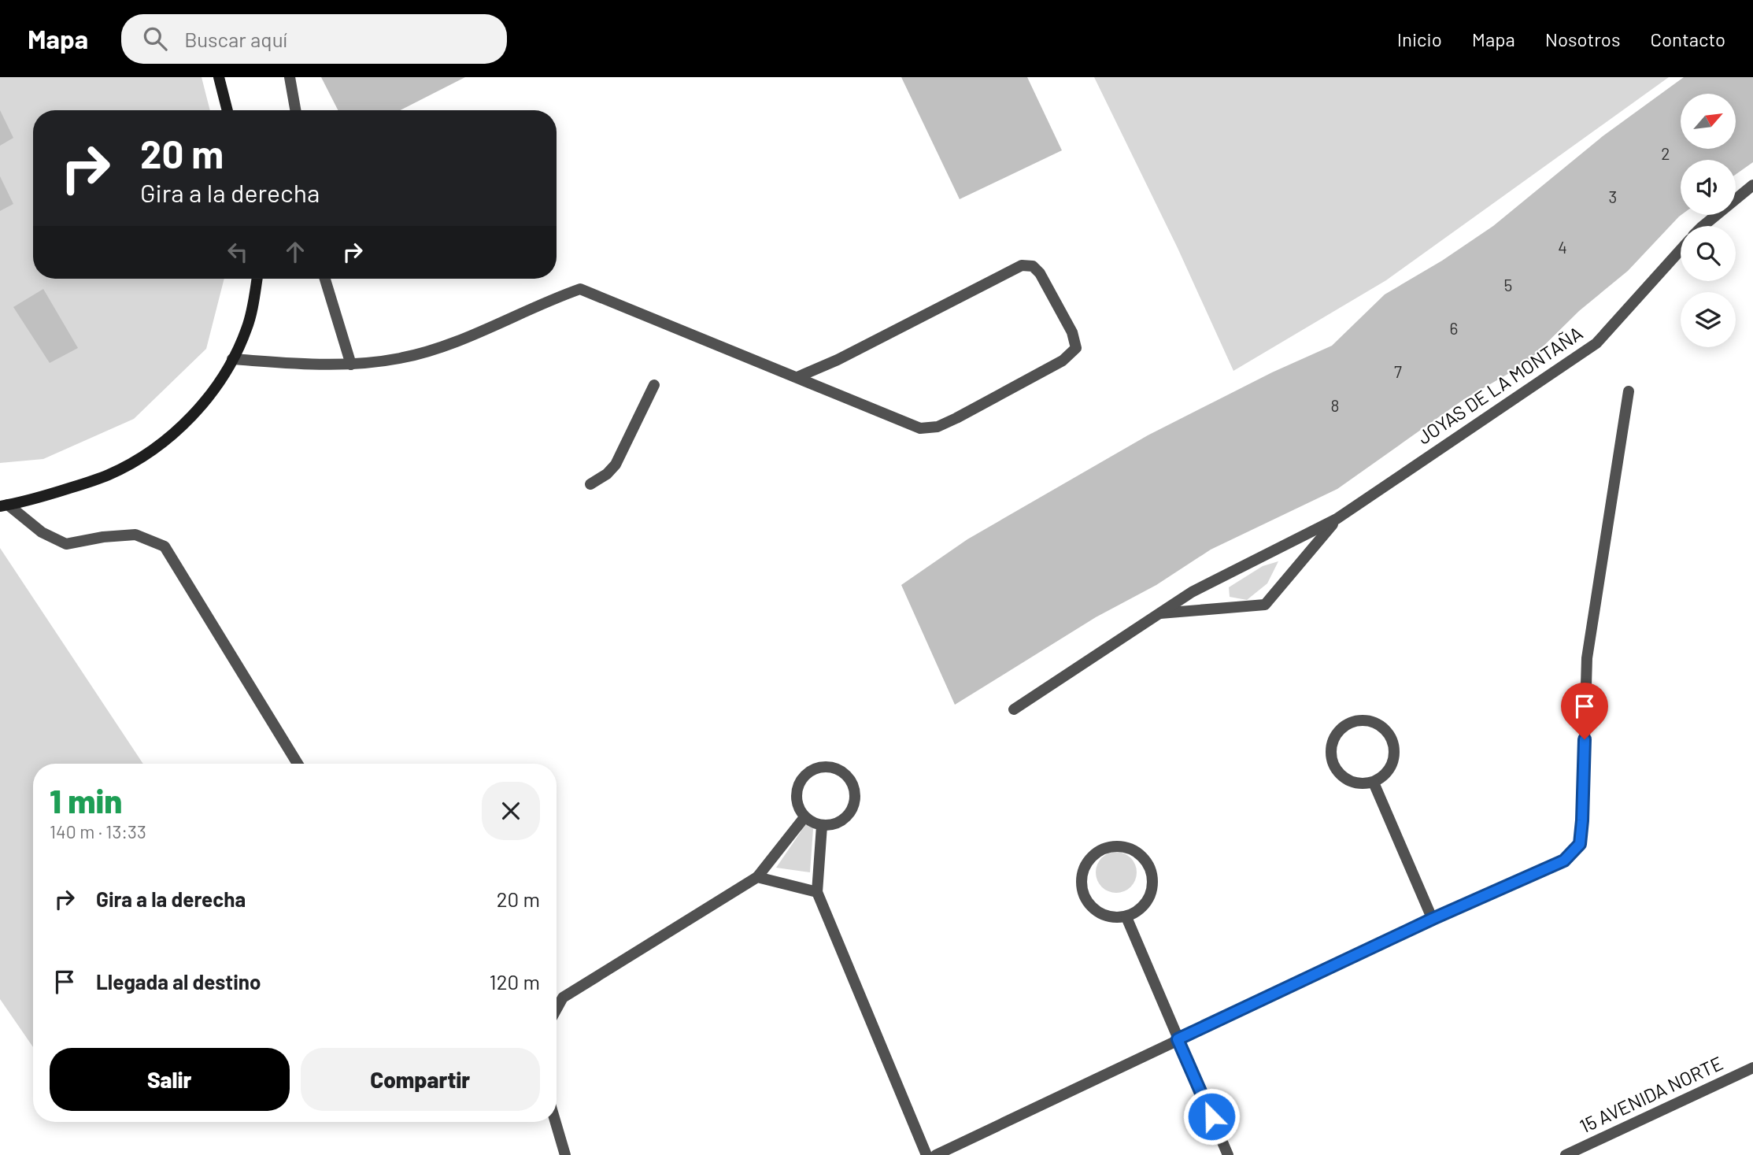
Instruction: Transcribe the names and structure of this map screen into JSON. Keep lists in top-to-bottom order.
{
  "streets": {
    "street": ["JOYAS DE LA MONTAÑA", "15 AVENIDA NORTE"]
  },
  "house_numbers": [
    "2",
    "3",
    "4",
    "5",
    "6",
    "7",
    "8"
  ],
  "north": "top right",
  "page": {
    "header": "Mapa",
    "search": "Buscar aquí",
    "nav": [
      "Inicio",
      "Mapa",
      "Nosotros",
      "Contacto"
    ],
    "turn": ["20 m", "Gira a la derecha"],
    "heading": ["1 min", "140 m · 13:33"],
    "list": [
      {
        "name": "Gira a la derecha",
        "value": "20 m"
      },
      {
        "name": "Llegada al destino",
        "value": "120 m"
      }
    ],
    "buttons": ["Salir", "Compartir"]
  }
}
